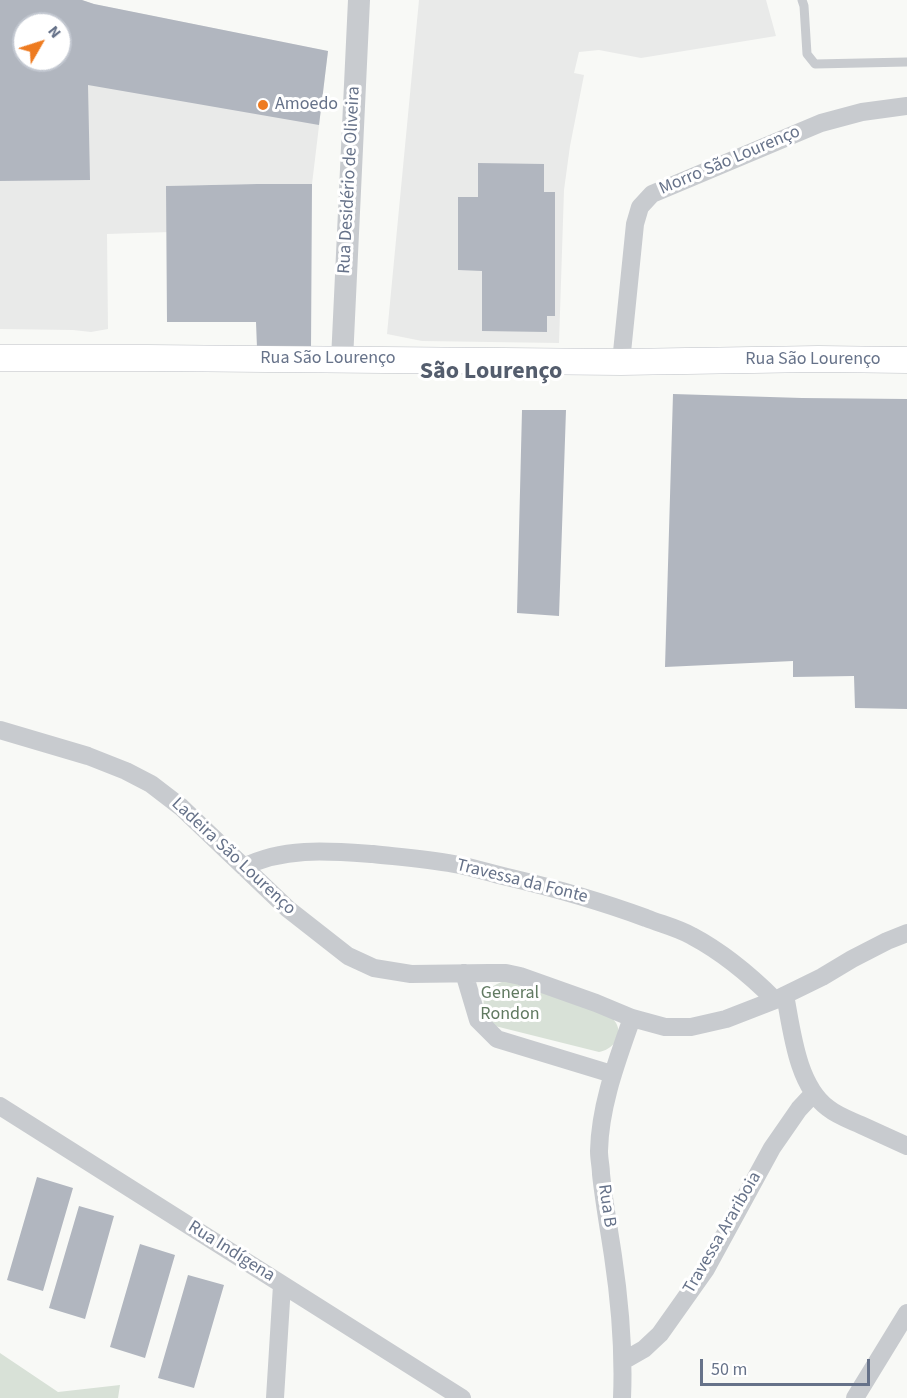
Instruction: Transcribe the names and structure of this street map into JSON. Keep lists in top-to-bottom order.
{
  "streets": {
    "main road": ["Rua São Lourenço"],
    "street": [
      "Morro São Lourenço",
      "Rua Desidério de Oliveira",
      "Ladeira São Lourenço",
      "Travessa da Fonte",
      "Rua B",
      "Travessa Arariboia",
      "Rua Indígena"
    ]
  },
  "crossings": [
    ["Morro São Lourenço", "Rua São Lourenço"],
    ["Rua Desidério de Oliveira", "Rua São Lourenço"],
    ["Ladeira São Lourenço", "Travessa da Fonte"],
    ["Ladeira São Lourenço", "Rua B"],
    ["Rua B", "Travessa Arariboia"]
  ],
  "districts": ["São Lourenço"],
  "parks": ["General Rondon"],
  "places": ["Amoedo"],
  "scale_bar": "50 m",
  "north": "top right"
}
